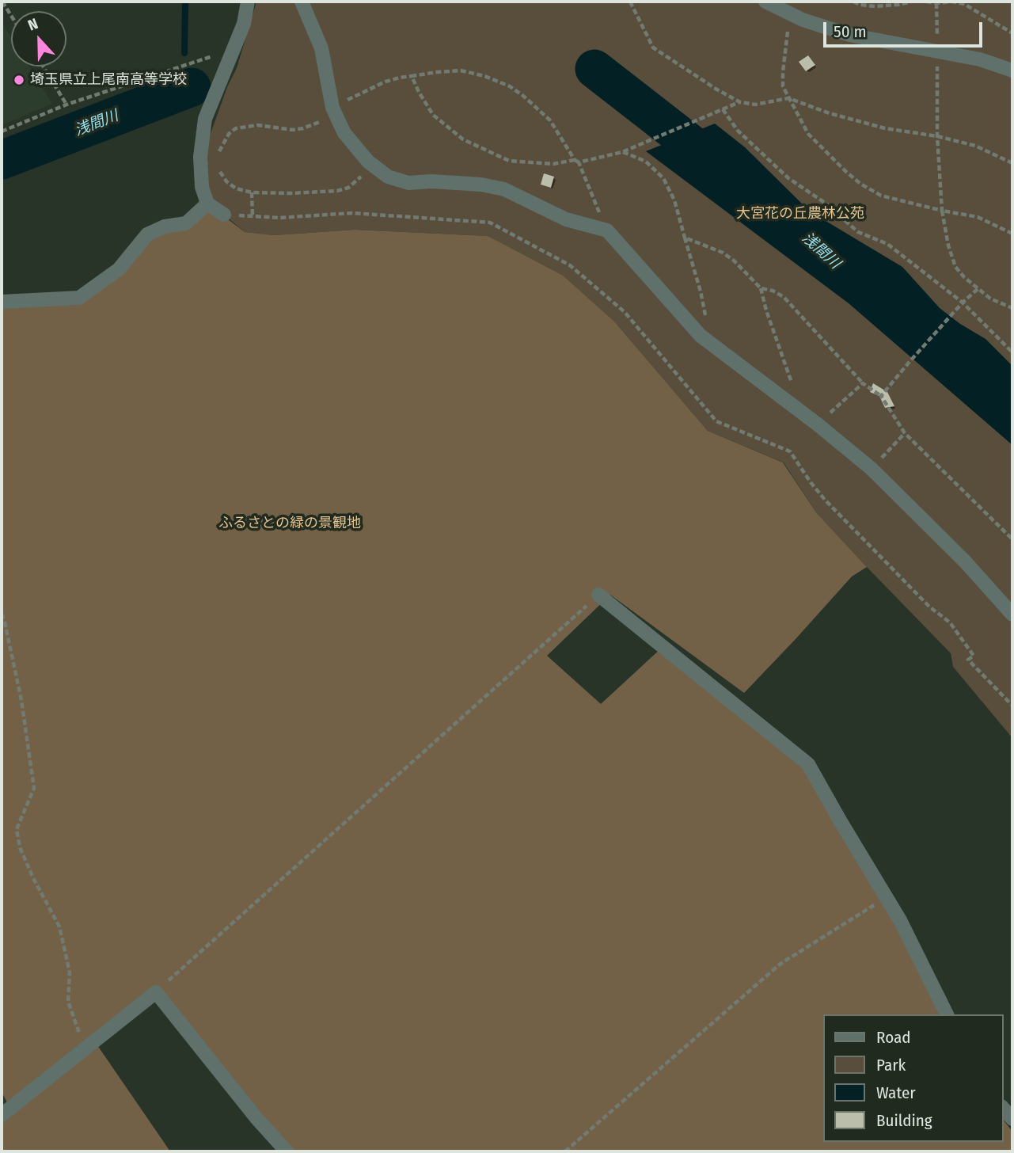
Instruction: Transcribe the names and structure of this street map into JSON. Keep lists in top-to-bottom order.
{
  "water": ["浅間川"],
  "parks": ["大宮花の丘農林公苑", "ふるさとの緑の景観地"],
  "places": ["埼玉県立上尾南高等学校"],
  "legend": [
    "Road",
    "Park",
    "Water",
    "Building"
  ],
  "scale_bar": "50 m",
  "north": "top"
}
